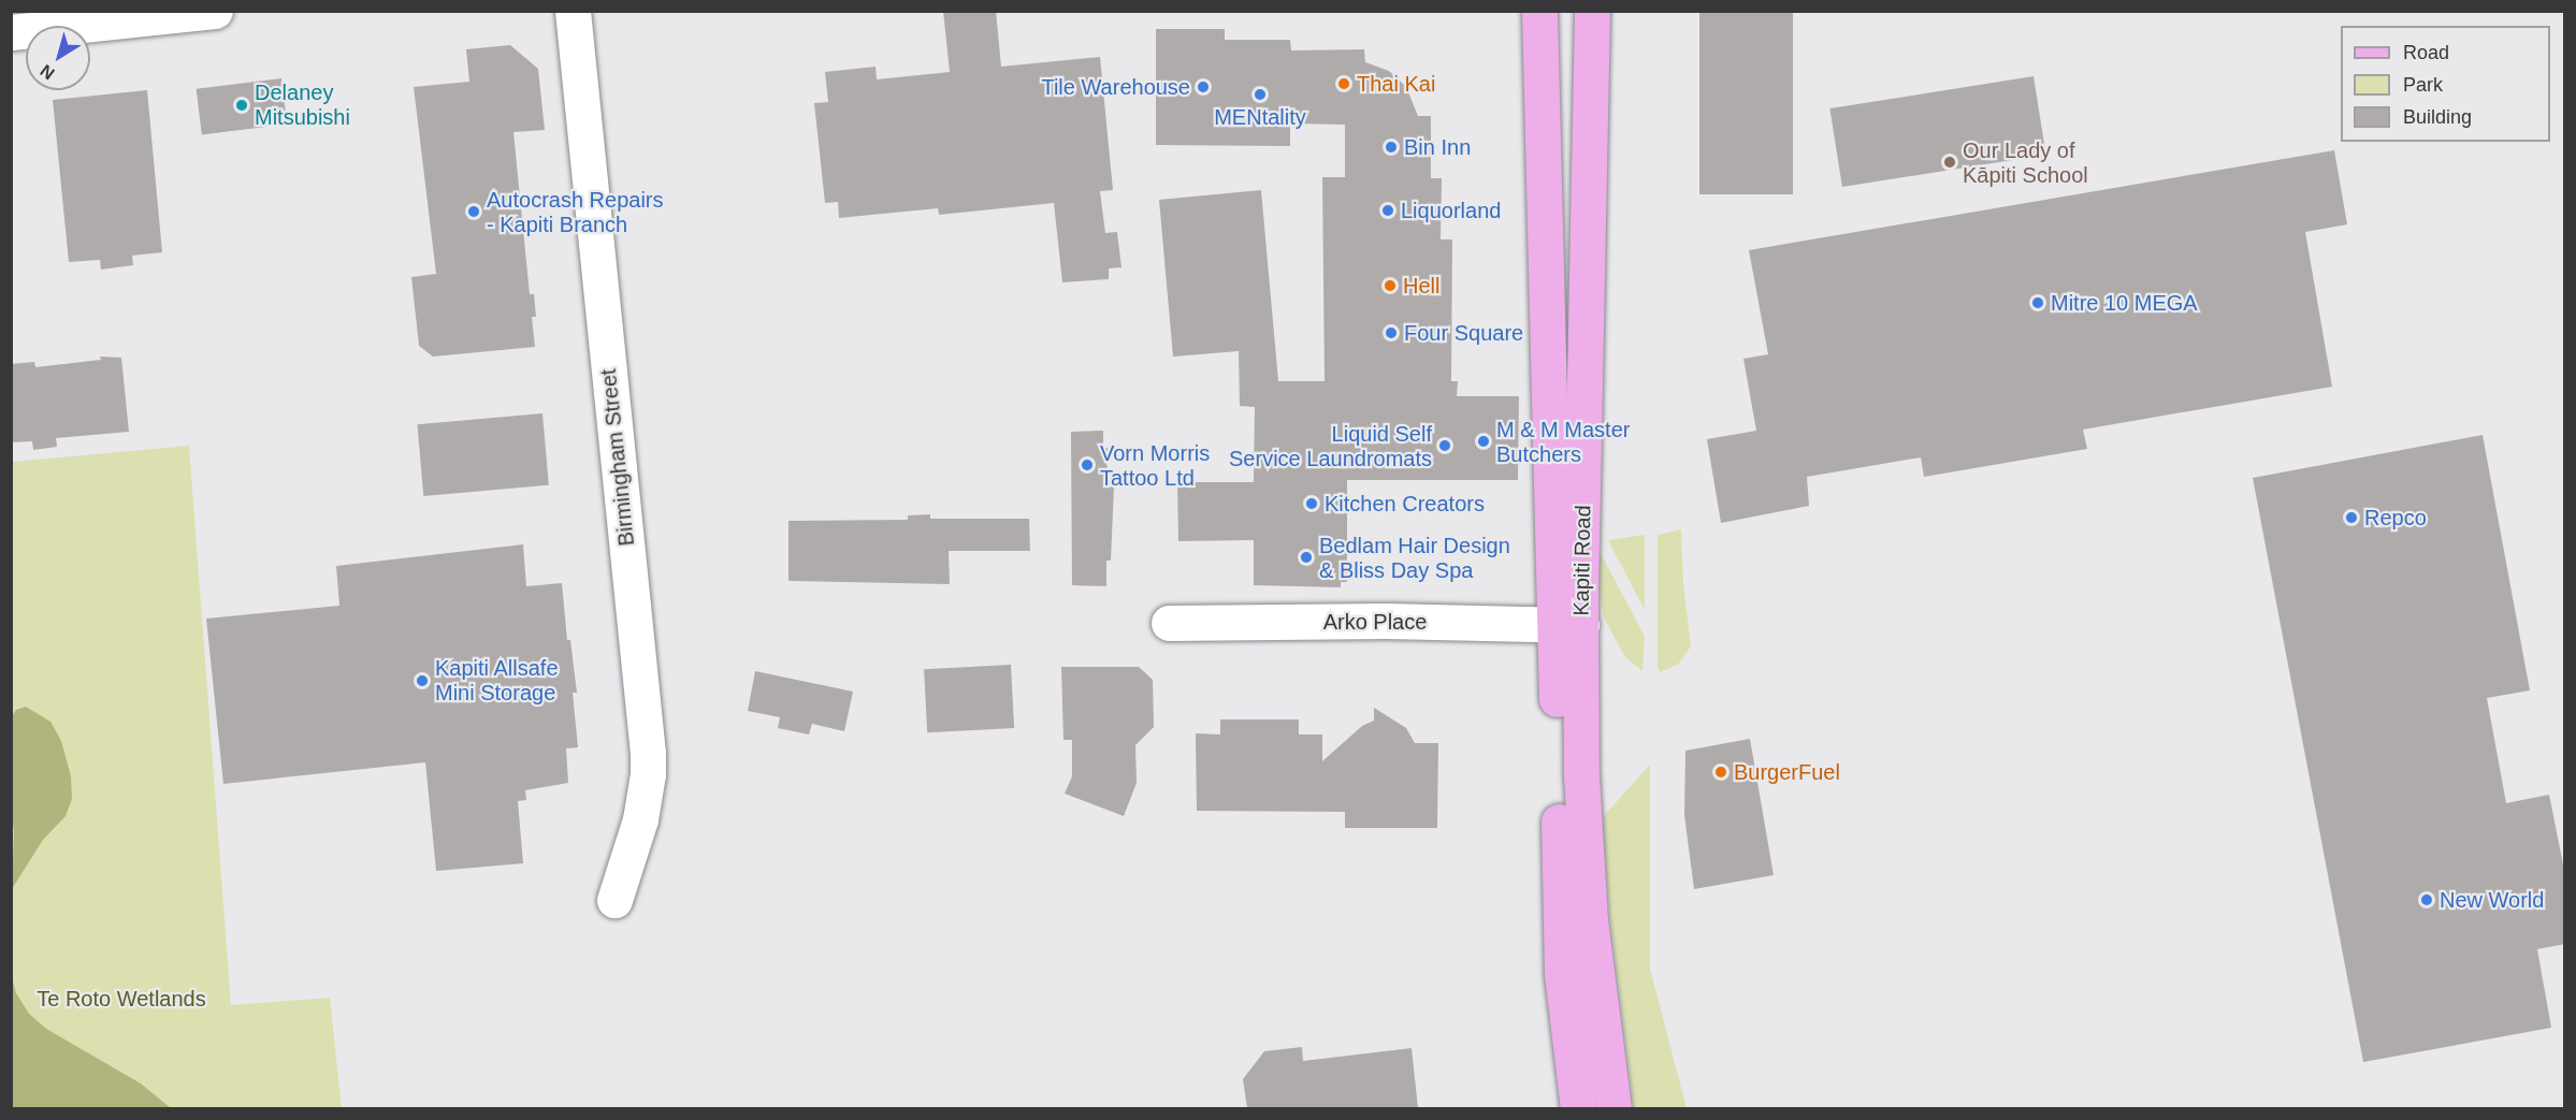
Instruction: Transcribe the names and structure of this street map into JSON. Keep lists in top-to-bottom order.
{
  "streets": {
    "main road": ["Kapiti Road"],
    "street": ["Birmingham Street", "Arko Place"]
  },
  "crossings": [
    ["Kapiti Road", "Arko Place"]
  ],
  "parks": ["Te Roto Wetlands"],
  "places": [
    "Thai Kai",
    "Tile Warehouse",
    "MENtality",
    "Delaney Mitsubishi",
    "Bin Inn",
    "Our Lady of Kāpiti School",
    "Liquorland",
    "Autocrash Repairs - Kapiti Branch",
    "Hell",
    "Mitre 10 MEGA",
    "Four Square",
    "M & M Master Butchers",
    "Liquid Self Service Laundromats",
    "Vorn Morris Tattoo Ltd",
    "Kitchen Creators",
    "Repco",
    "Bedlam Hair Design & Bliss Day Spa",
    "Kapiti Allsafe Mini Storage",
    "BurgerFuel",
    "New World"
  ],
  "legend": ["Road", "Park", "Building"],
  "north": "bottom left"
}
